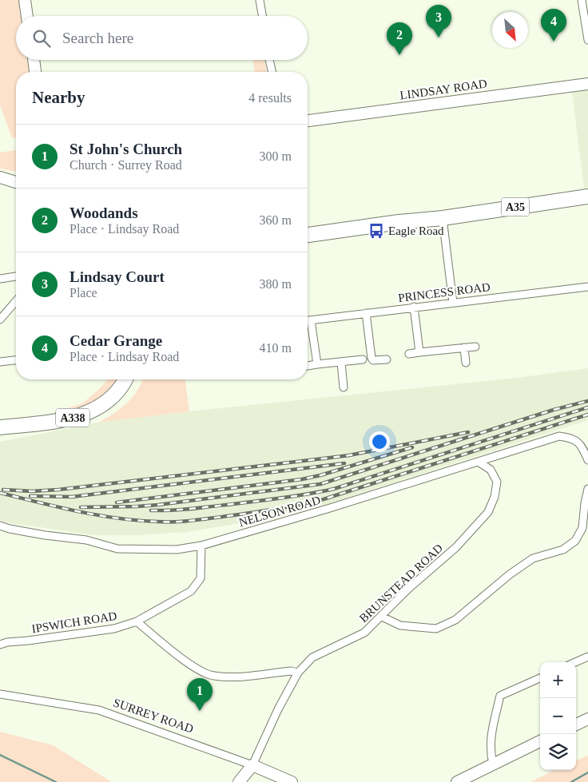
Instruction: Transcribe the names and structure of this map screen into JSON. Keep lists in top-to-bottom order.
{
  "streets": {
    "highway": ["A35", "A338"],
    "street": [
      "LINDSAY ROAD",
      "PRINCESS ROAD",
      "NELSON ROAD",
      "BRUNSTEAD ROAD",
      "IPSWICH ROAD",
      "SURREY ROAD"
    ]
  },
  "crossings": [
    ["NELSON ROAD", "BRUNSTEAD ROAD"],
    ["NELSON ROAD", "IPSWICH ROAD"],
    ["BRUNSTEAD ROAD", "SURREY ROAD"]
  ],
  "places": {
    "bus stop": ["Eagle Road"]
  },
  "north": "bottom right",
  "page": {
    "pins": [
      "3",
      "4",
      "2",
      "1"
    ],
    "search": "Search here",
    "heading": ["Nearby", "4 results"],
    "list": [
      {
        "mark": "1",
        "name": "St John's Church",
        "note": "Church · Surrey Road",
        "value": "300 m"
      },
      {
        "mark": "2",
        "name": "Woodands",
        "note": "Place · Lindsay Road",
        "value": "360 m"
      },
      {
        "mark": "3",
        "name": "Lindsay Court",
        "note": "Place",
        "value": "380 m"
      },
      {
        "mark": "4",
        "name": "Cedar Grange",
        "note": "Place · Lindsay Road",
        "value": "410 m"
      }
    ],
    "map_buttons": ["+", "−"]
  }
}
